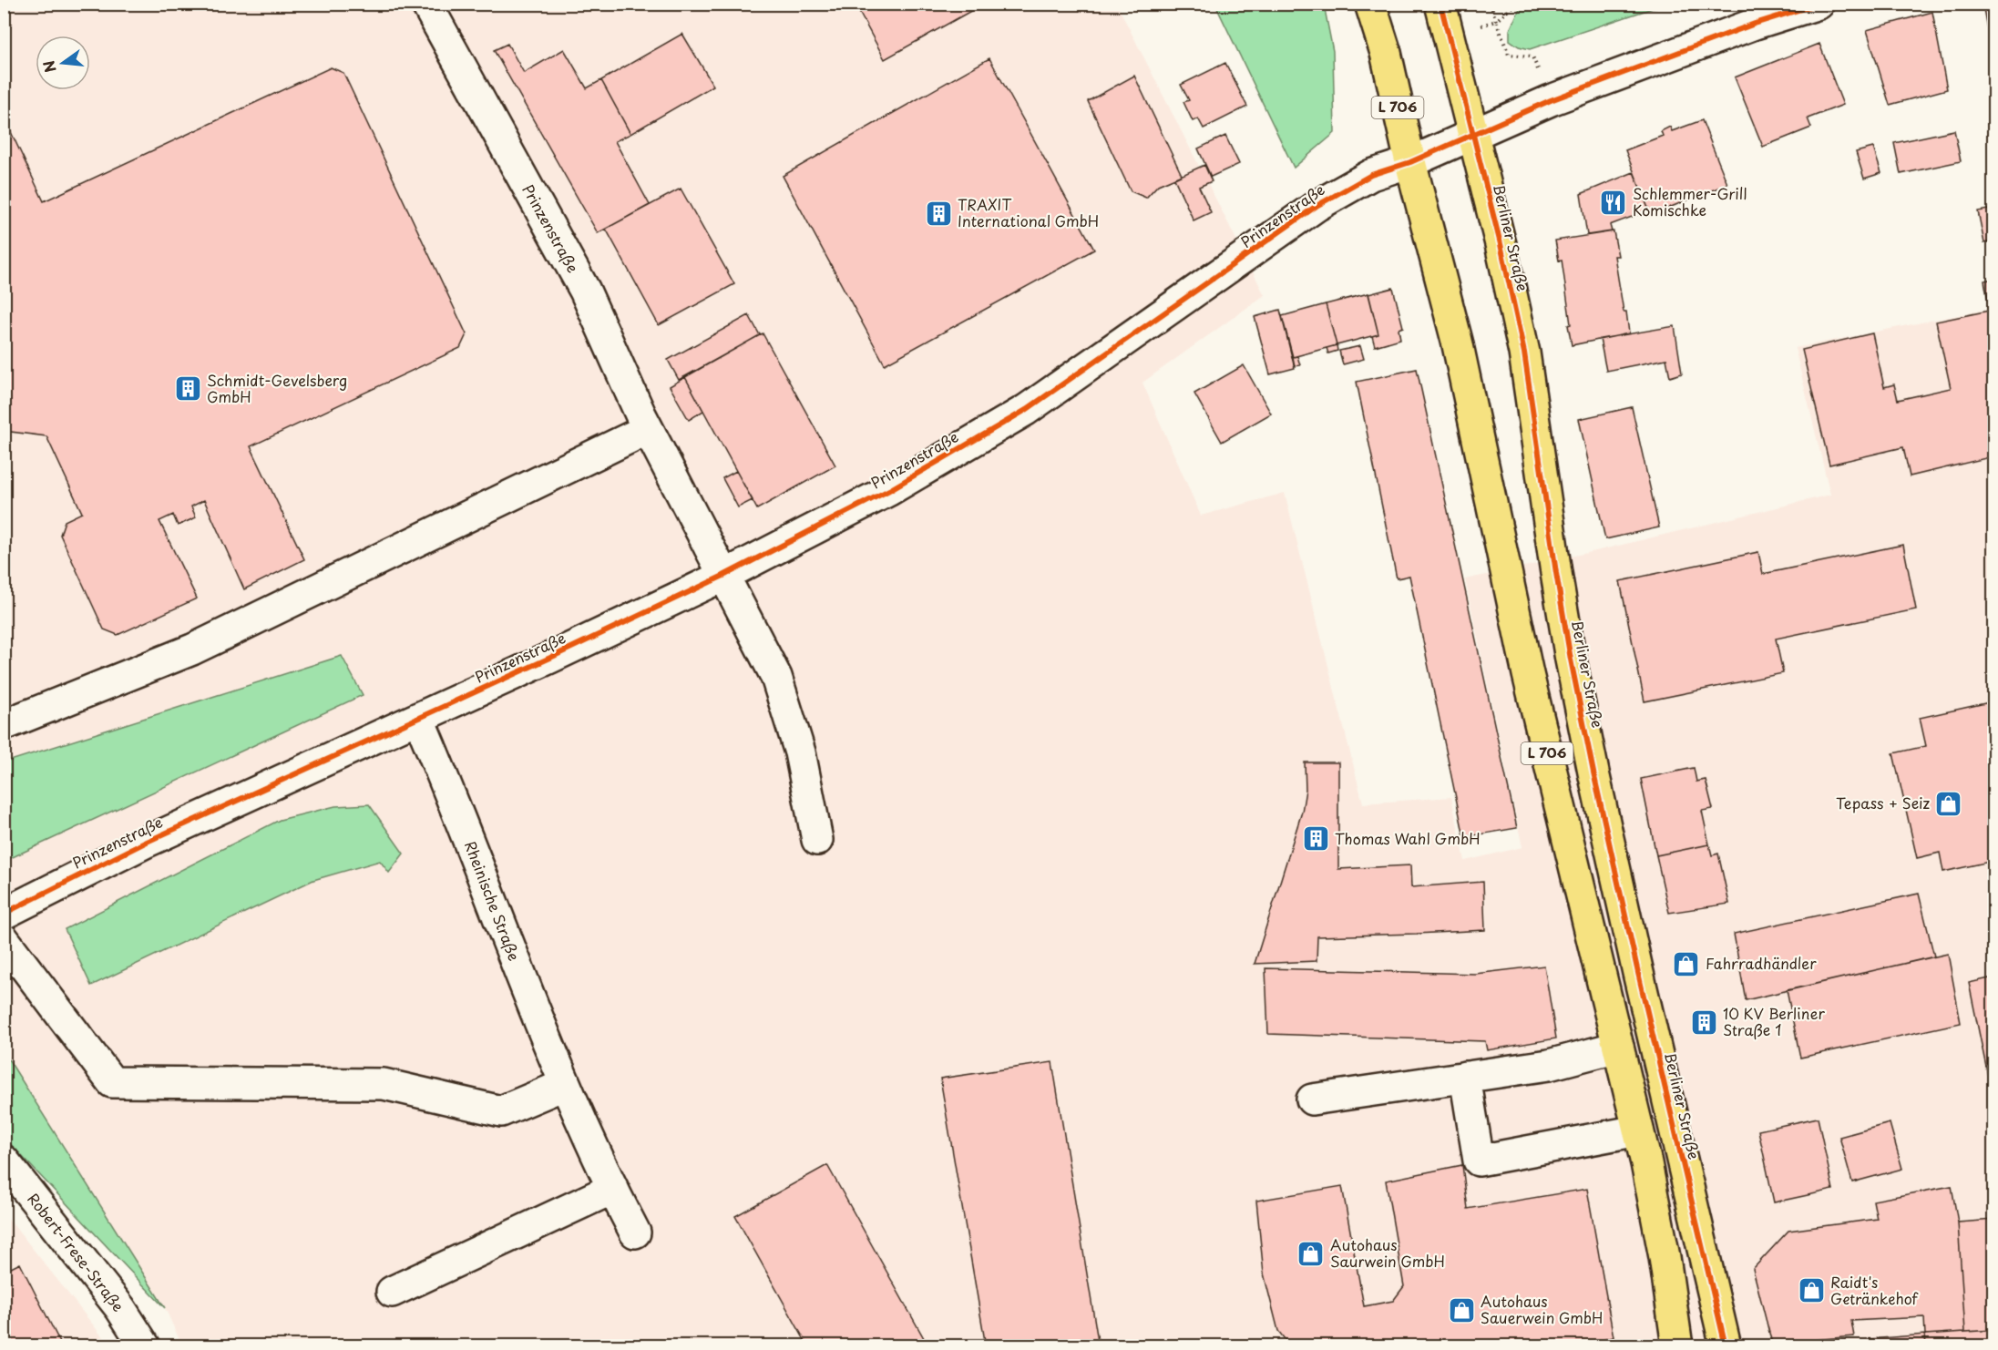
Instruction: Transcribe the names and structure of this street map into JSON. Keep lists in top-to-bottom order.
{
  "streets": {
    "main road": ["L 706", "Berliner Straße"],
    "street": ["Prinzenstraße", "Rheinische Straße", "Robert-Frese-Straße"]
  },
  "crossings": [
    ["L 706", "Prinzenstraße"],
    ["Prinzenstraße", "Berliner Straße"],
    ["Prinzenstraße", "Rheinische Straße"]
  ],
  "places": {
    "restaurant": ["Schlemmer-Grill Komischke"],
    "building": [
      "TRAXIT International GmbH",
      "Schmidt-Gevelsberg GmbH",
      "Thomas Wahl GmbH",
      "10 KV Berliner Straße 1"
    ],
    "shop": [
      "Tepass + Seiz",
      "Fahrradhändler",
      "Autohaus Saurwein GmbH",
      "Raidt's Getränkehof",
      "Autohaus Sauerwein GmbH"
    ]
  },
  "north": "left"
}
